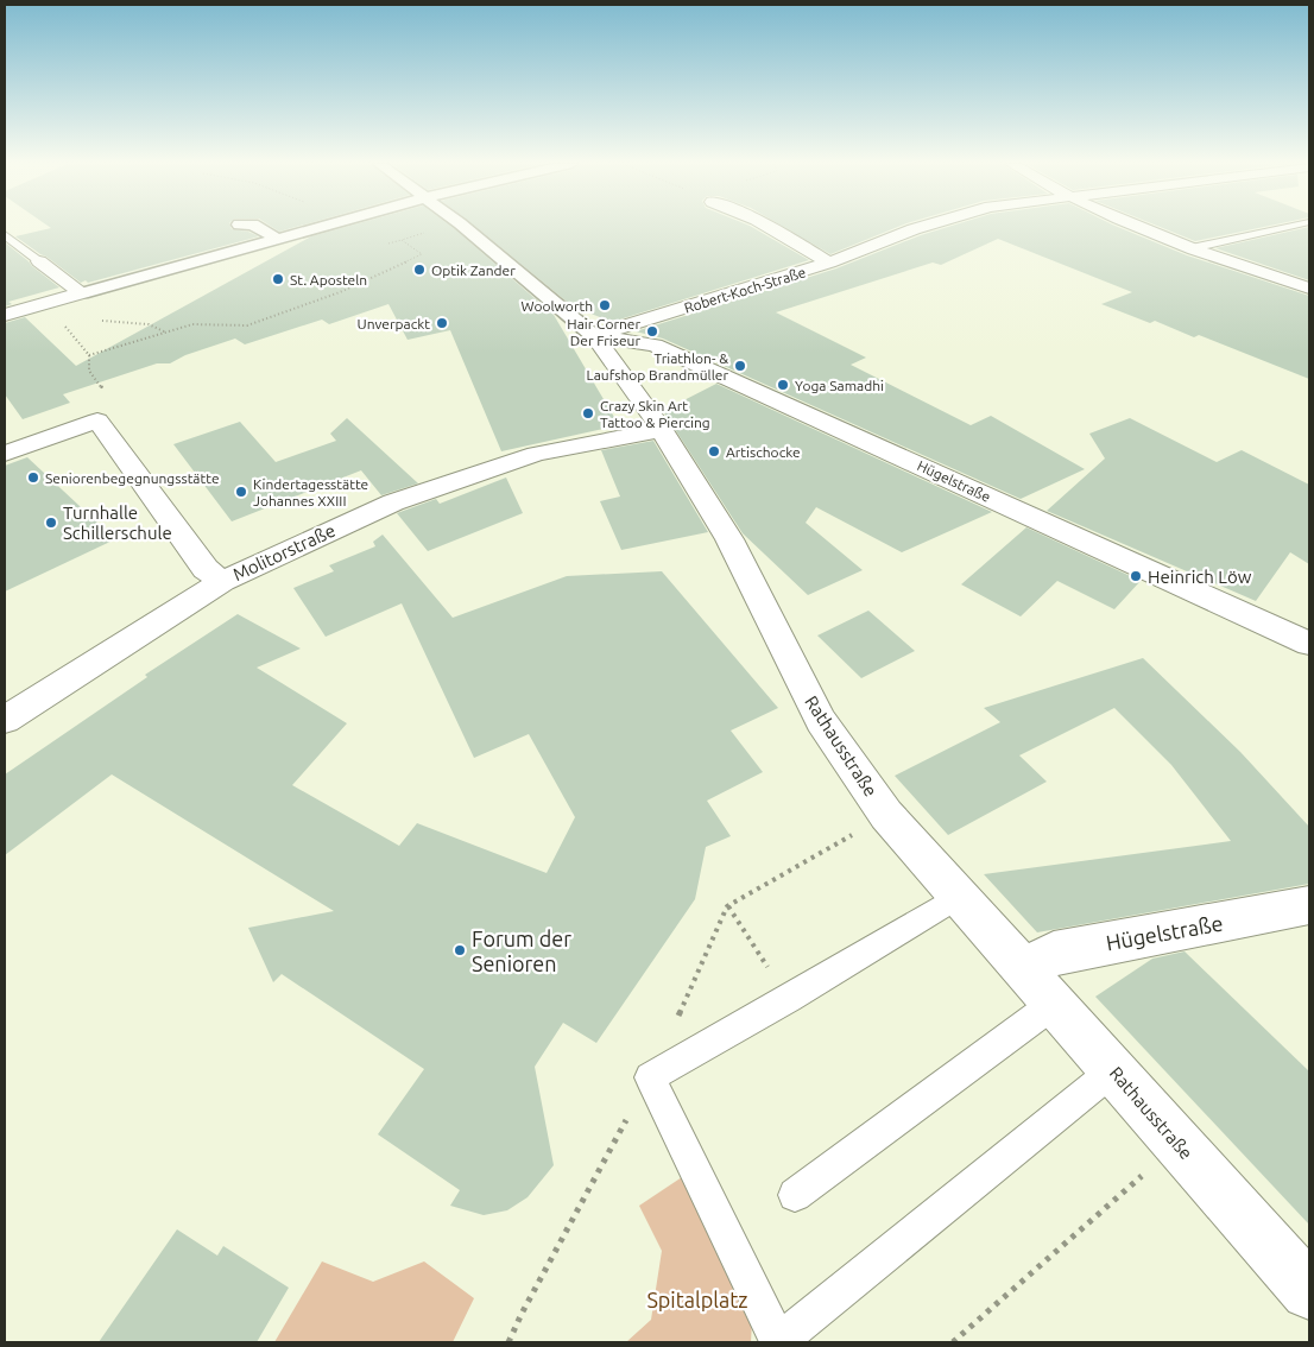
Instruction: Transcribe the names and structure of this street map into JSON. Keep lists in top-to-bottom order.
{
  "streets": {
    "street": [
      "Robert-Koch-Straße",
      "Hügelstraße",
      "Molitorstraße",
      "Rathausstraße"
    ]
  },
  "crossings": [
    ["Robert-Koch-Straße", "Hügelstraße"],
    ["Robert-Koch-Straße", "Rathausstraße"],
    ["Hügelstraße", "Rathausstraße"],
    ["Molitorstraße", "Rathausstraße"]
  ],
  "parks": ["Spitalplatz"],
  "places": [
    "Optik Zander",
    "St. Aposteln",
    "Woolworth",
    "Unverpackt",
    "Hair Corner Der Friseur",
    "Triathlon- & Laufshop Brandmüller",
    "Yoga Samadhi",
    "Crazy Skin Art Tattoo & Piercing",
    "Artischocke",
    "Seniorenbegegnungsstätte",
    "Kindertagesstätte Johannes XXIII",
    "Turnhalle Schillerschule",
    "Heinrich Löw",
    "Forum der Senioren"
  ]
}
